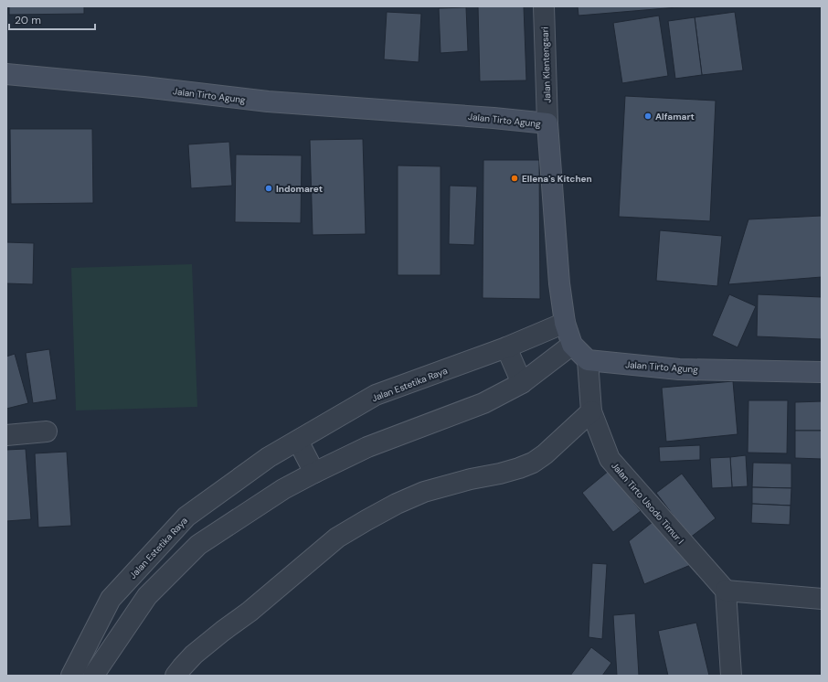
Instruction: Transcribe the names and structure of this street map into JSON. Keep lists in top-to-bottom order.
{
  "streets": {
    "main road": ["Jalan Tirto Agung"],
    "street": ["Jalan Klentengsari", "Jalan Estetika Raya", "Jalan Tirto Usodo Timur I"]
  },
  "crossings": [
    ["Jalan Klentengsari", "Jalan Tirto Agung"],
    ["Jalan Tirto Agung", "Jalan Estetika Raya"],
    ["Jalan Tirto Agung", "Jalan Tirto Usodo Timur I"]
  ],
  "places": ["Alfamart", "Ellena's Kitchen", "Indomaret"],
  "scale_bar": "20 m"
}
